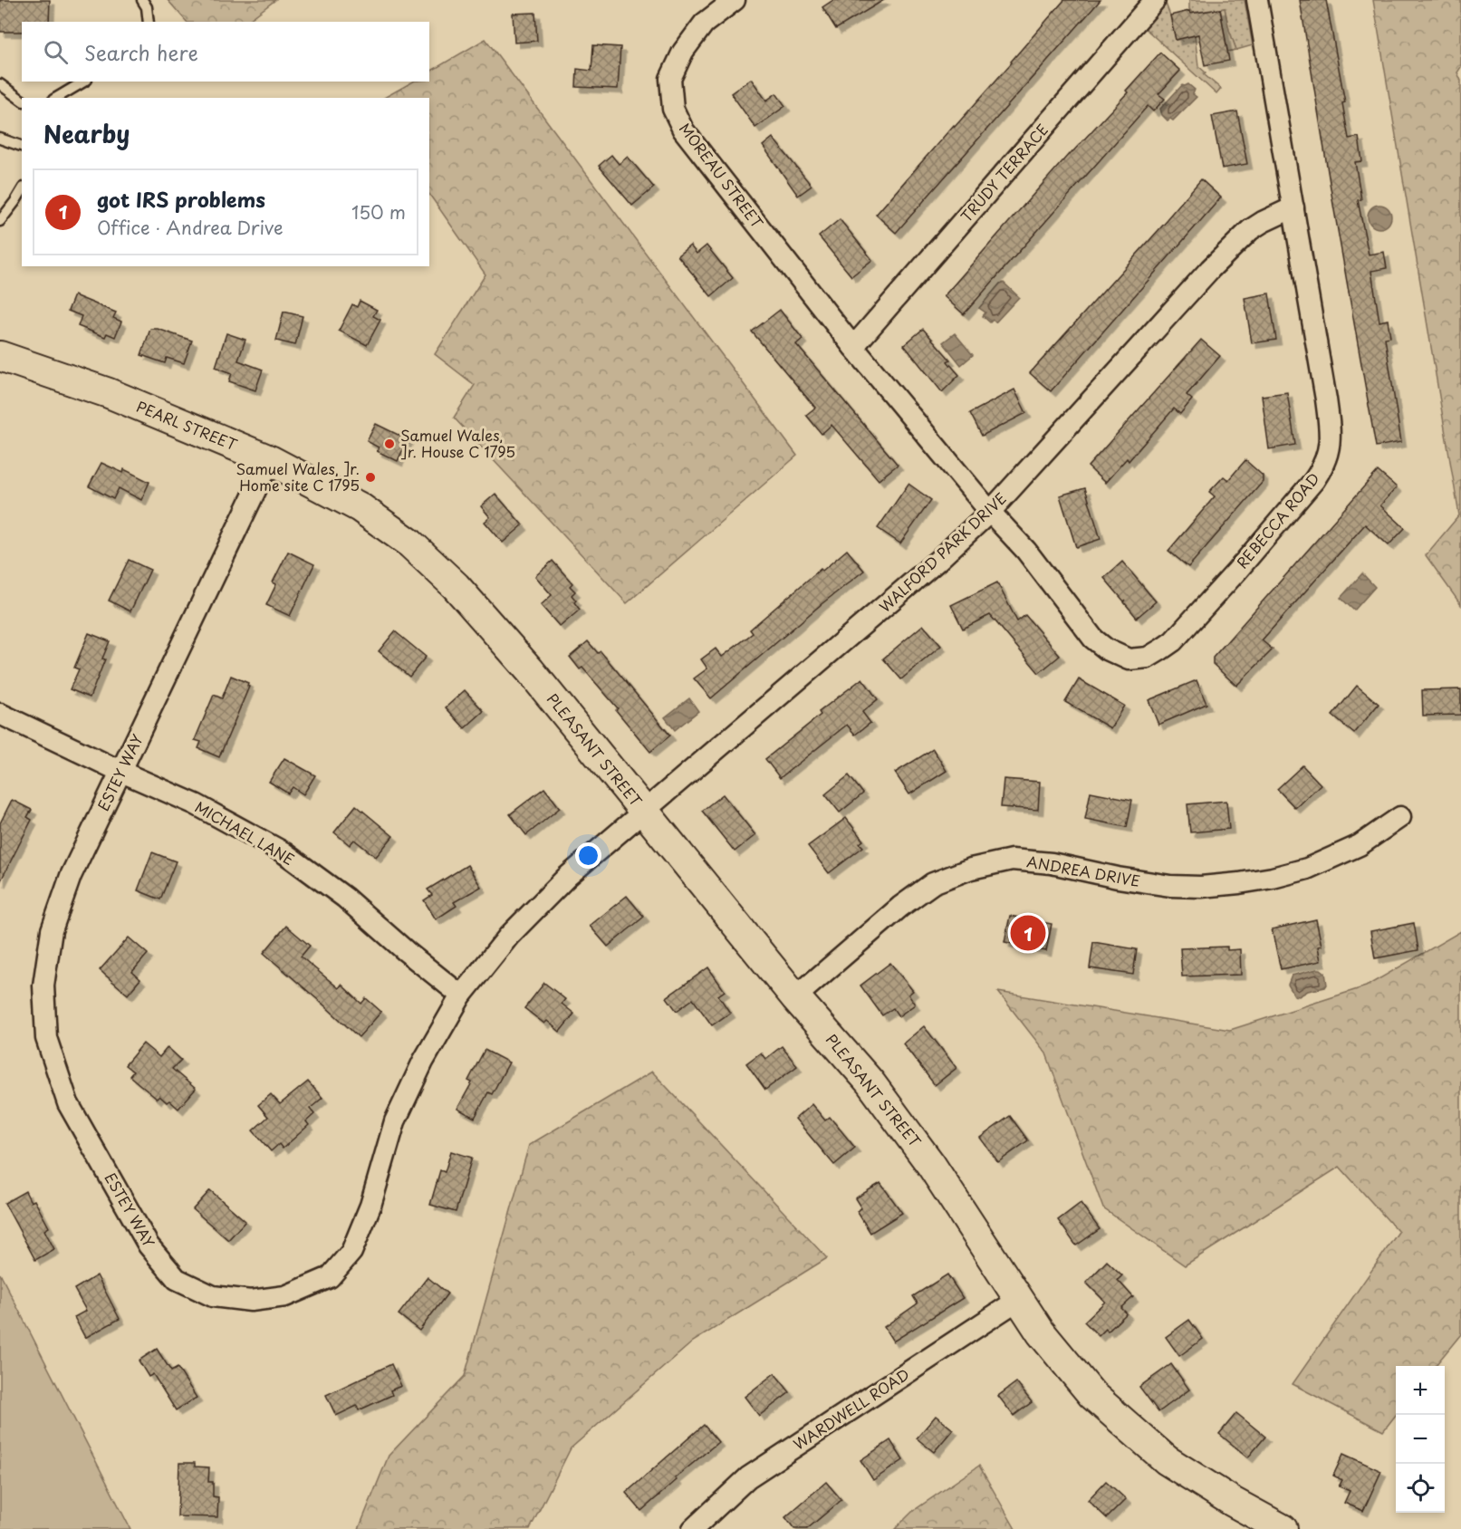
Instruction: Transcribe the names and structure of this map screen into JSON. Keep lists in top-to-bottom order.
{
  "streets": {
    "main road": ["PEARL STREET", "PLEASANT STREET"],
    "street": [
      "TRUDY TERRACE",
      "MOREAU STREET",
      "REBECCA ROAD",
      "WALFORD PARK DRIVE",
      "ESTEY WAY",
      "MICHAEL LANE",
      "ANDREA DRIVE",
      "WARDWELL ROAD"
    ]
  },
  "crossings": [
    ["TRUDY TERRACE", "MOREAU STREET"],
    ["PEARL STREET", "PLEASANT STREET"],
    ["PEARL STREET", "ESTEY WAY"],
    ["REBECCA ROAD", "WALFORD PARK DRIVE"],
    ["WALFORD PARK DRIVE", "PLEASANT STREET"],
    ["WALFORD PARK DRIVE", "ESTEY WAY"],
    ["PLEASANT STREET", "ESTEY WAY"],
    ["PLEASANT STREET", "ANDREA DRIVE"],
    ["PLEASANT STREET", "WARDWELL ROAD"],
    ["ESTEY WAY", "MICHAEL LANE"]
  ],
  "places": ["Samuel Wales, ]r. House C 1795", "Samuel Wales, ]r. Home site C 1795"],
  "page": {
    "search": "Search here",
    "heading": "Nearby",
    "list": [
      {
        "mark": "1",
        "name": "got IRS problems",
        "note": "Office · Andrea Drive",
        "value": "150 m"
      }
    ],
    "pins": "1",
    "map_buttons": ["+", "−"]
  }
}
